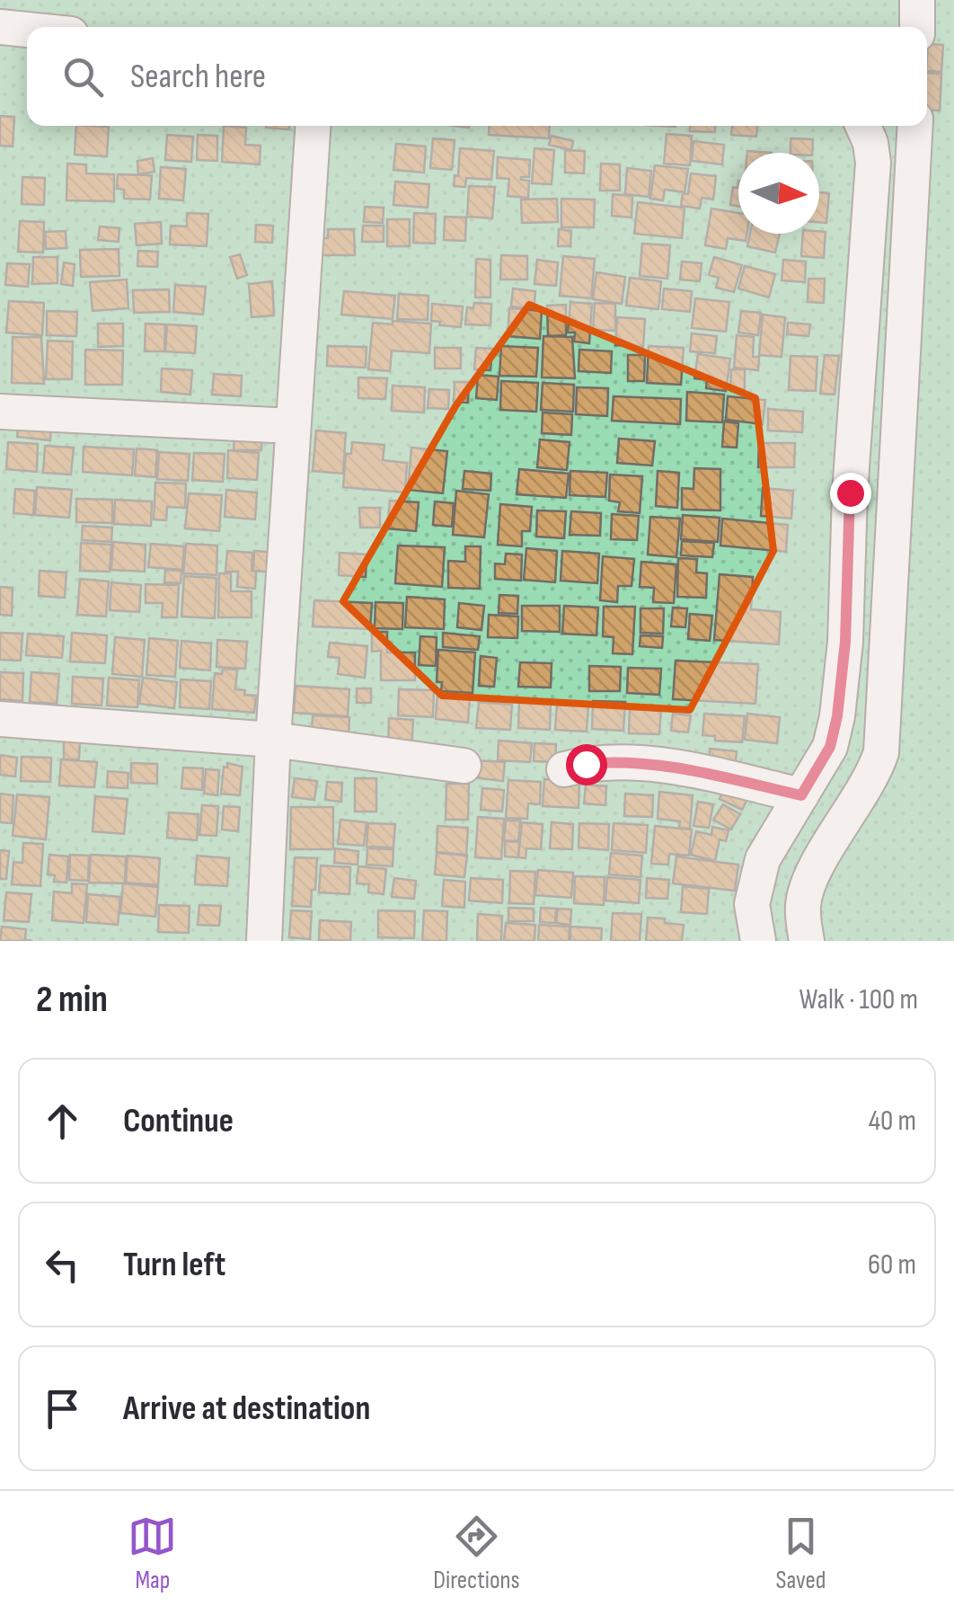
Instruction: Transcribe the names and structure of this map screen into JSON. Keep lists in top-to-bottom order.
{
  "north": "right",
  "page": {
    "search": "Search here",
    "heading": ["2 min", "Walk · 100 m"],
    "list": [
      ["Continue", "40 m"],
      ["Turn left", "60 m"],
      "Arrive at destination"
    ],
    "nav": ["Map", "Directions", "Saved"]
  }
}
